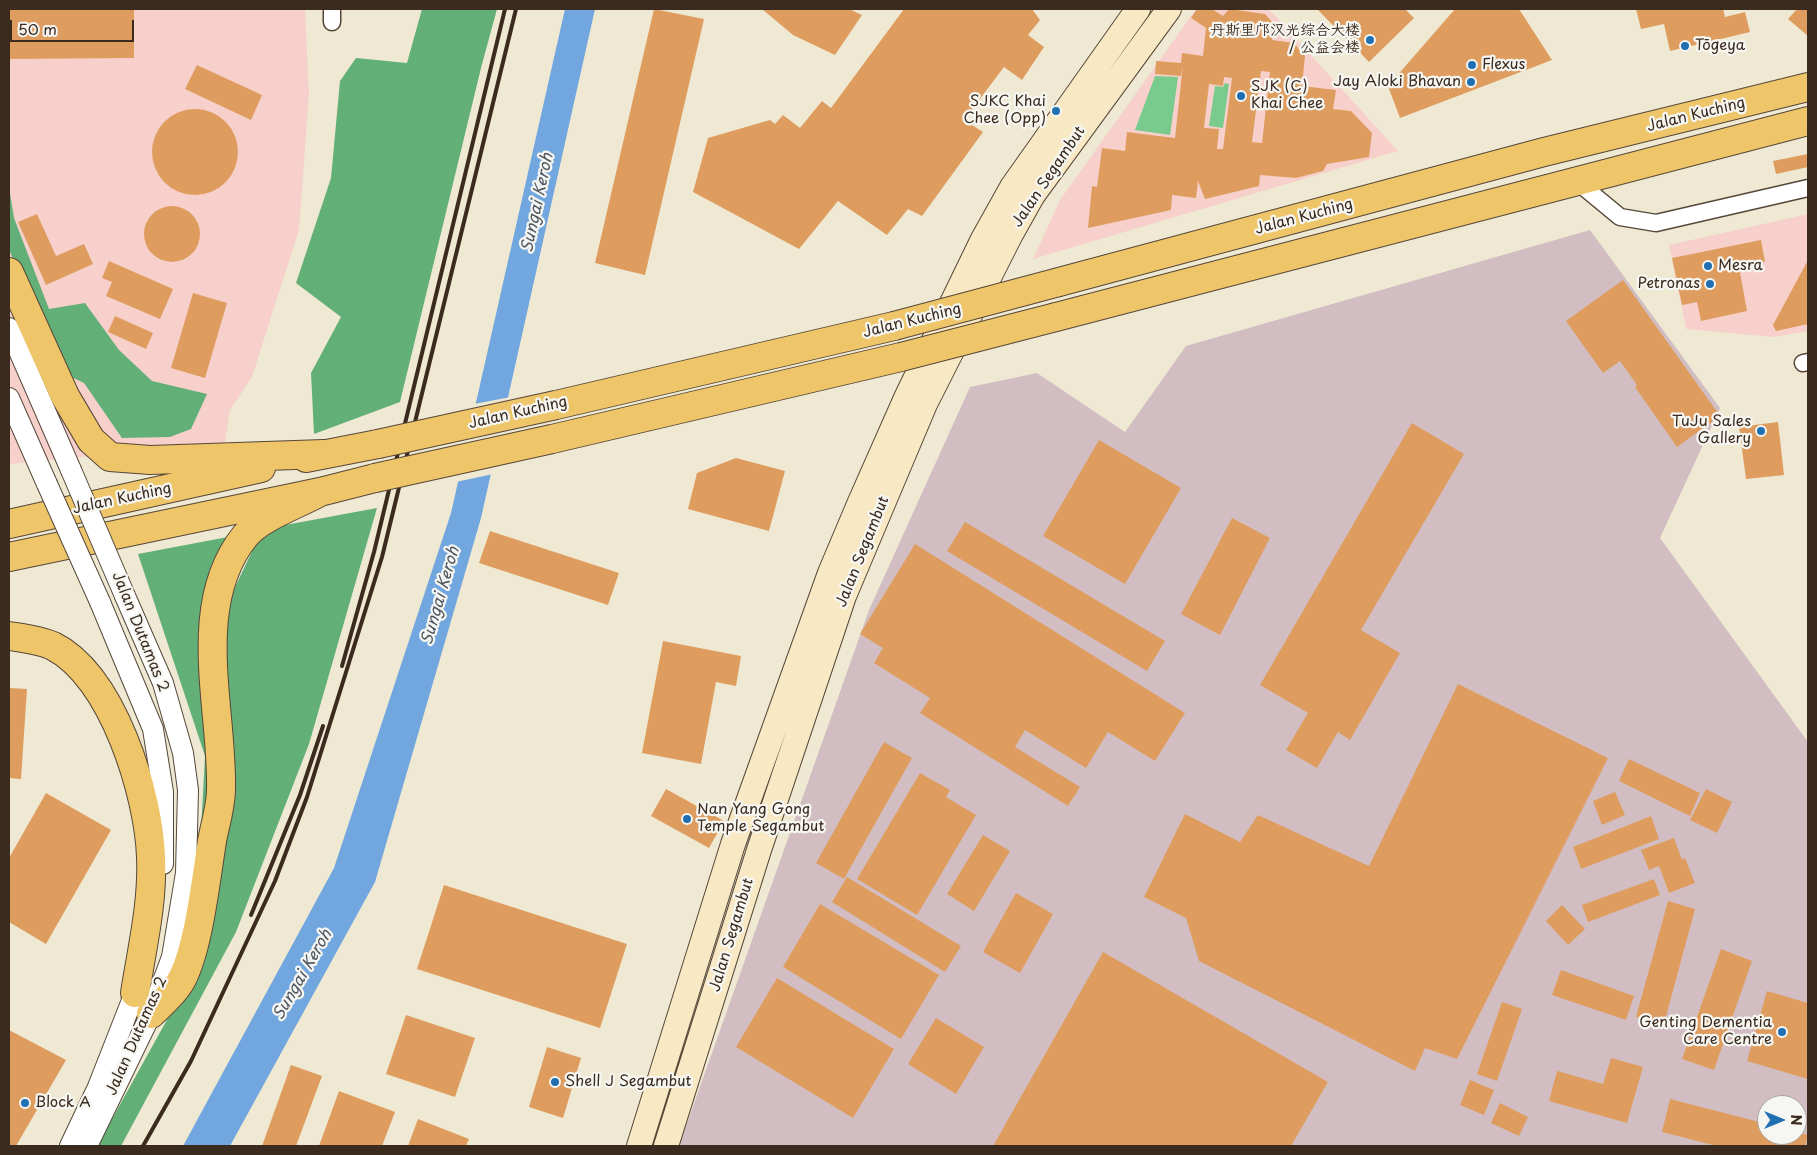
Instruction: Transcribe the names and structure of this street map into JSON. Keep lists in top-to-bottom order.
{
  "streets": {
    "highway": ["Jalan Kuching"],
    "main road": ["Jalan Segambut"],
    "street": ["Jalan Dutamas 2"]
  },
  "water": ["Sungai Keroh"],
  "places": [
    "丹斯里邝汉光综合大楼 / 公益会楼",
    "Tōgeya",
    "Flexus",
    "Jay Aloki Bhavan",
    "SJK (C) Khai Chee",
    "SJKC Khai Chee (Opp)",
    "Mesra",
    "Petronas",
    "TuJu Sales Gallery",
    "Nan Yang Gong Temple Segambut",
    "Genting Dementia Care Centre",
    "Shell J Segambut",
    "Block A"
  ],
  "scale_bar": "50 m",
  "north": "right"
}
